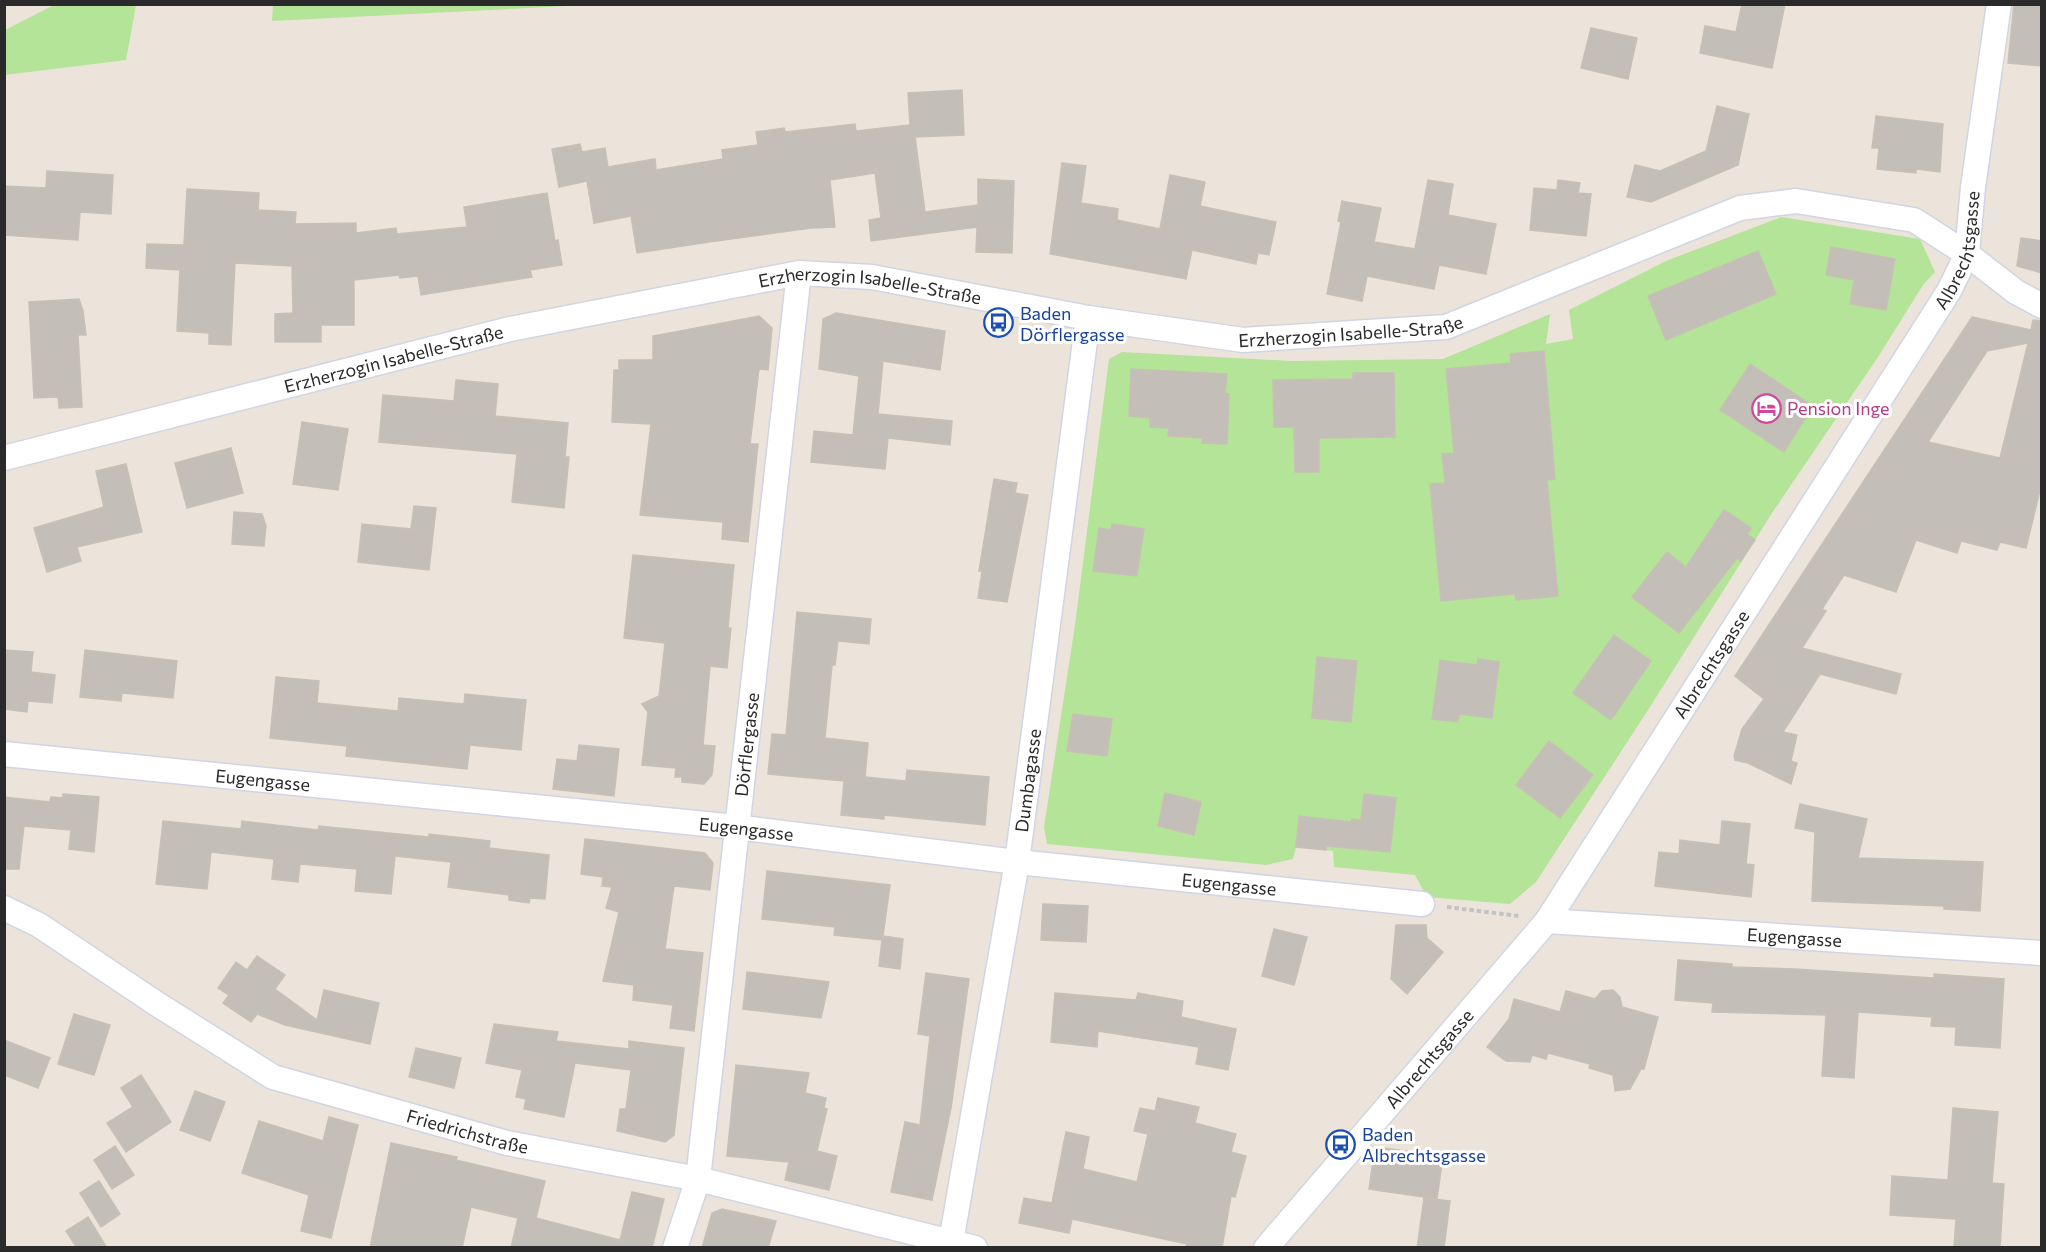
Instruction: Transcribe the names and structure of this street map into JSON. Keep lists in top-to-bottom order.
{
  "streets": {
    "street": [
      "Albrechtsgasse",
      "Erzherzogin Isabelle-Straße",
      "Dörflergasse",
      "Eugengasse",
      "Dumbagasse",
      "Friedrichstraße"
    ]
  },
  "crossings": [
    ["Albrechtsgasse", "Erzherzogin Isabelle-Straße"],
    ["Albrechtsgasse", "Eugengasse"],
    ["Erzherzogin Isabelle-Straße", "Dörflergasse"],
    ["Erzherzogin Isabelle-Straße", "Dumbagasse"],
    ["Dörflergasse", "Eugengasse"],
    ["Dörflergasse", "Friedrichstraße"],
    ["Eugengasse", "Dumbagasse"],
    ["Dumbagasse", "Friedrichstraße"]
  ],
  "places": {
    "bus stop": ["Baden Dörflergasse", "Baden Albrechtsgasse"],
    "hotel": ["Pension Inge"]
  }
}
